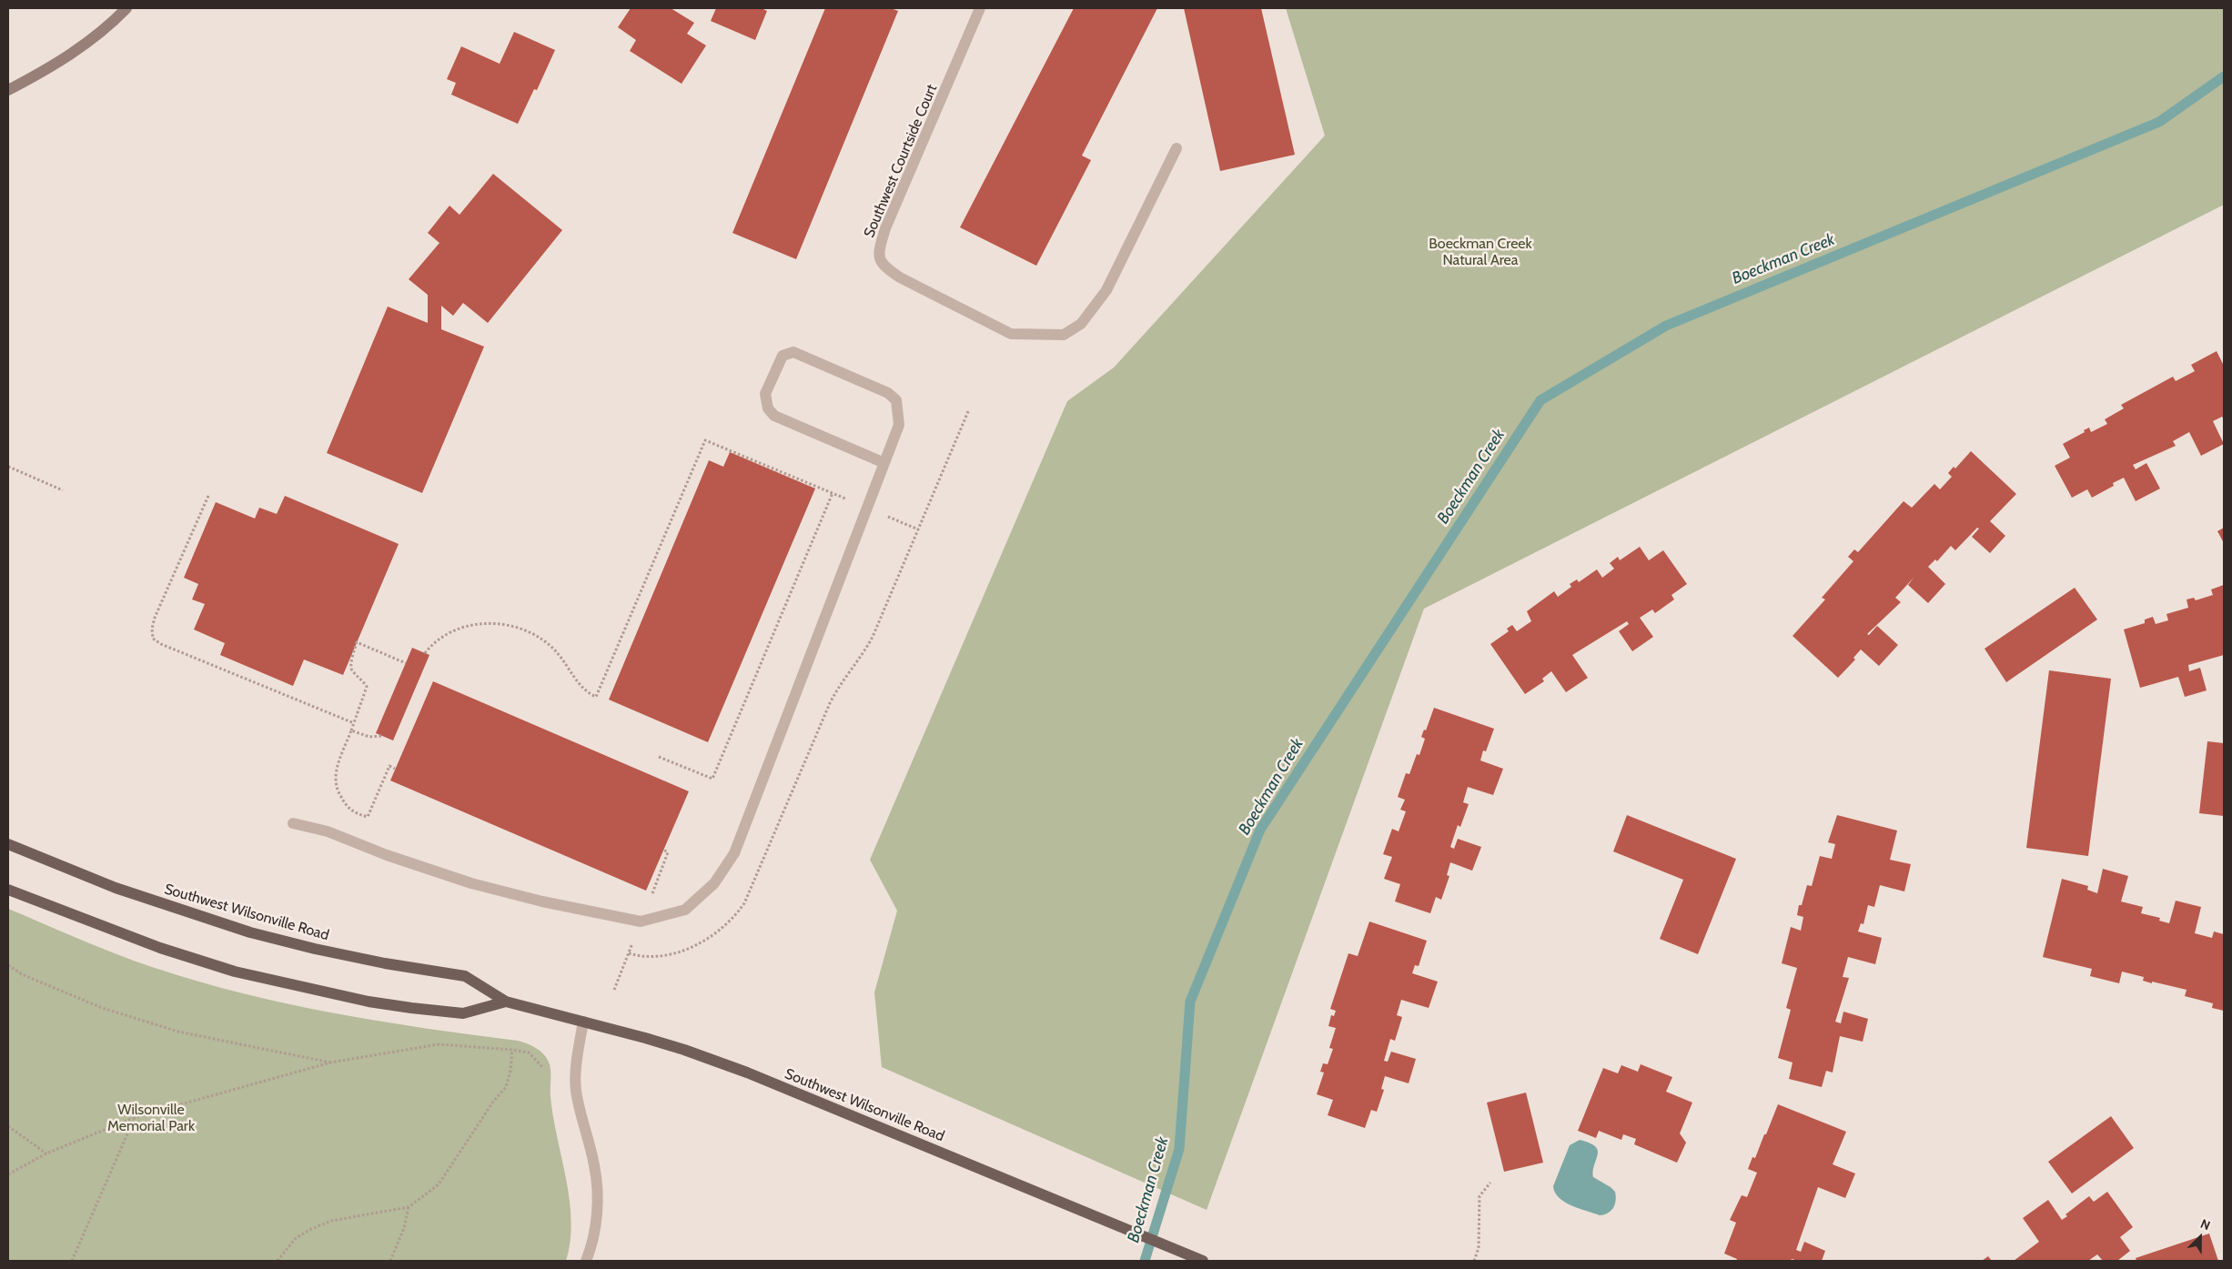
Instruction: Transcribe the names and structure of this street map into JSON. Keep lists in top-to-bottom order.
{
  "streets": {
    "main road": ["Southwest Wilsonville Road"],
    "street": ["Southwest Courtside Court"]
  },
  "water": ["Boeckman Creek"],
  "parks": ["Boeckman Creek Natural Area", "Wilsonville Memorial Park"],
  "north": "top right"
}
